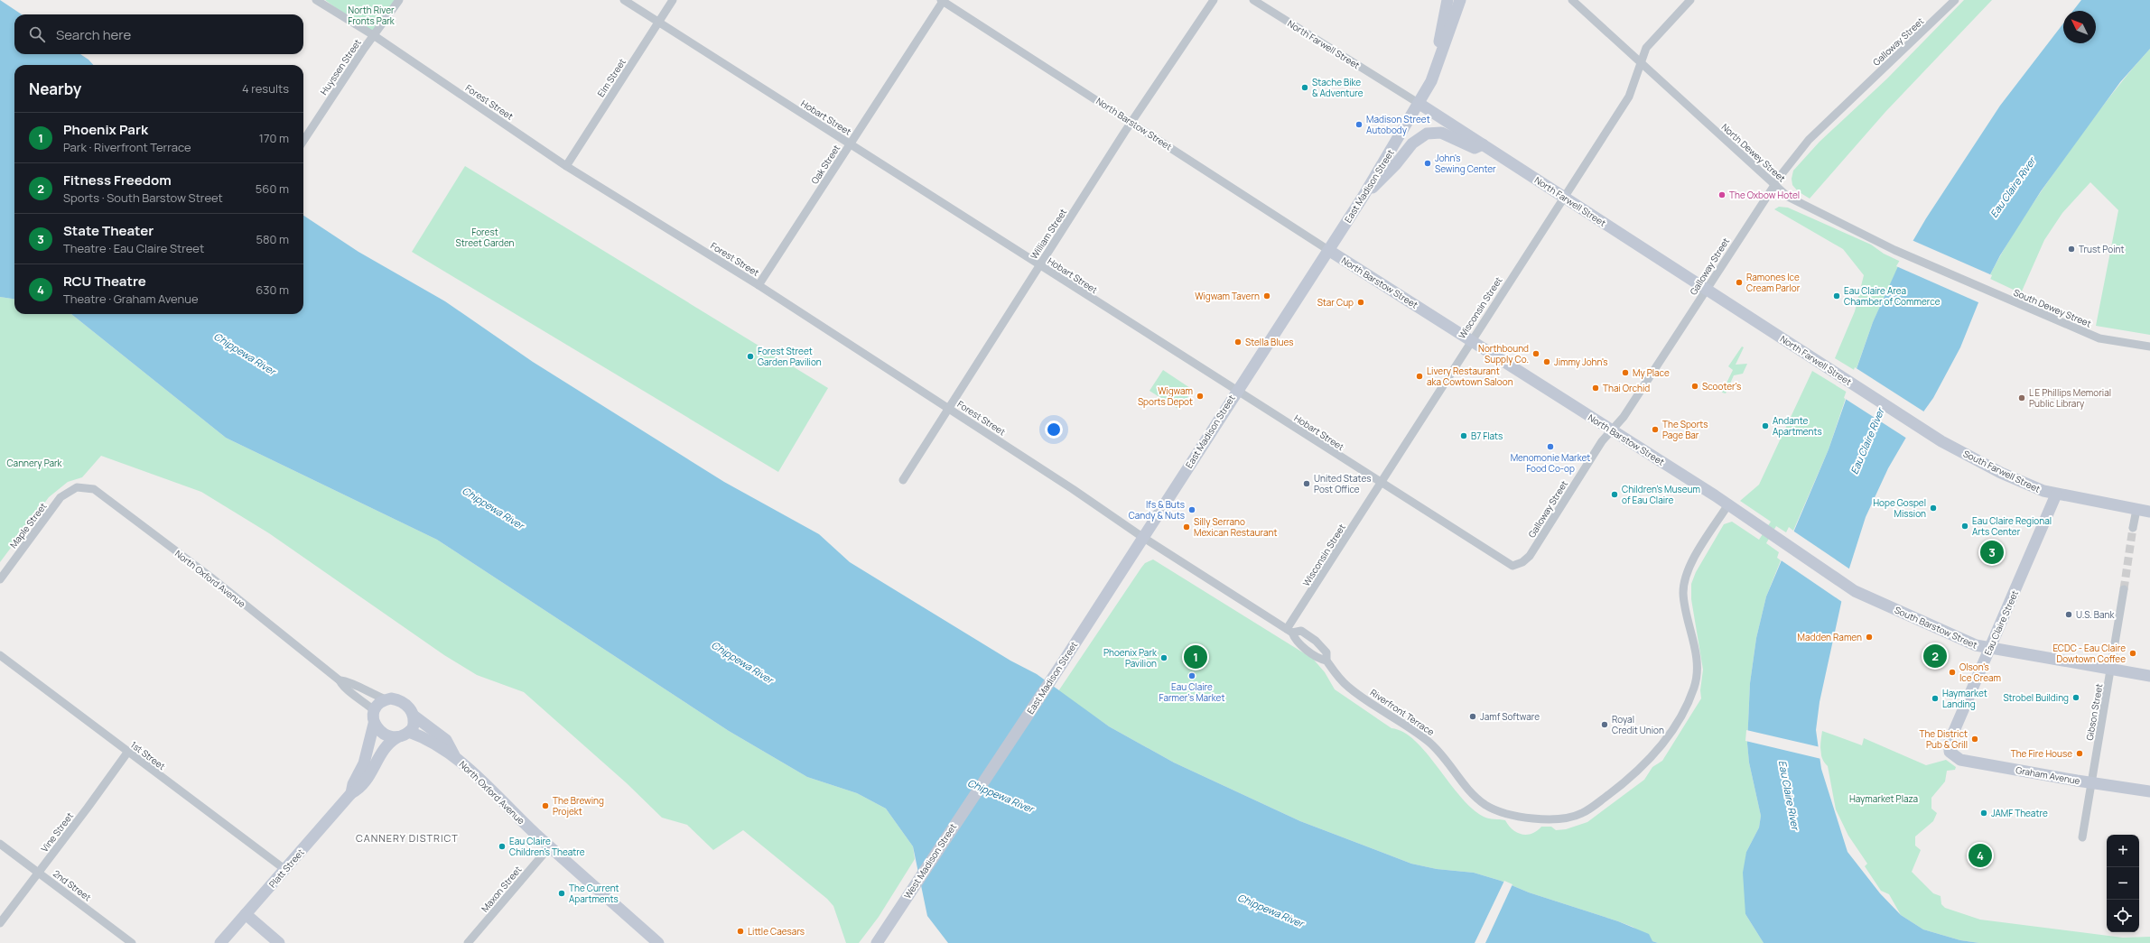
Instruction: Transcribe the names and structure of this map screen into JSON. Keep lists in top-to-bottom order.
{
  "streets": {
    "main road": [
      "North Farwell Street",
      "North Barstow Street",
      "East Madison Street",
      "South Farwell Street",
      "North Oxford Avenue",
      "Eau Claire Street",
      "South Barstow Street",
      "Graham Avenue",
      "West Madison Street",
      "Platt Street"
    ],
    "street": [
      "Galloway Street",
      "Huyssen Street",
      "Elm Street",
      "Forest Street",
      "Hobart Street",
      "North Dewey Street",
      "Oak Street",
      "William Street",
      "Wisconsin Street",
      "South Dewey Street",
      "Maple Street",
      "Riverfront Terrace",
      "Gibson Street",
      "1st Street",
      "Vine Street",
      "2nd Street",
      "Maxon Street"
    ]
  },
  "crossings": [
    ["Galloway Street", "North Farwell Street"],
    ["Galloway Street", "Hobart Street"],
    ["Galloway Street", "North Barstow Street"],
    ["Galloway Street", "North Dewey Street"],
    ["North Farwell Street", "East Madison Street"],
    ["North Farwell Street", "Wisconsin Street"],
    ["North Farwell Street", "South Farwell Street"],
    ["Huyssen Street", "Forest Street"],
    ["Elm Street", "Forest Street"],
    ["Elm Street", "Hobart Street"],
    ["Forest Street", "Oak Street"],
    ["Forest Street", "East Madison Street"],
    ["Forest Street", "William Street"],
    ["Forest Street", "Riverfront Terrace"],
    ["Hobart Street", "Oak Street"],
    ["Hobart Street", "East Madison Street"],
    ["Hobart Street", "William Street"],
    ["Hobart Street", "Wisconsin Street"],
    ["North Barstow Street", "Oak Street"],
    ["North Barstow Street", "East Madison Street"],
    ["North Barstow Street", "William Street"],
    ["North Barstow Street", "Wisconsin Street"],
    ["North Barstow Street", "South Barstow Street"],
    ["North Barstow Street", "Riverfront Terrace"],
    ["North Dewey Street", "Wisconsin Street"],
    ["North Dewey Street", "South Dewey Street"],
    ["East Madison Street", "Riverfront Terrace"],
    ["East Madison Street", "West Madison Street"],
    ["Wisconsin Street", "Riverfront Terrace"],
    ["South Farwell Street", "Eau Claire Street"],
    ["Maple Street", "North Oxford Avenue"],
    ["North Oxford Avenue", "Platt Street"],
    ["North Oxford Avenue", "Maxon Street"],
    ["Eau Claire Street", "South Barstow Street"],
    ["Eau Claire Street", "Graham Avenue"],
    ["South Barstow Street", "Gibson Street"],
    ["Gibson Street", "Graham Avenue"],
    ["1st Street", "Vine Street"],
    ["1st Street", "Platt Street"],
    ["Vine Street", "2nd Street"]
  ],
  "districts": ["CANNERY DISTRICT"],
  "water": ["Eau Claire River", "Chippewa River"],
  "parks": [
    "North River Fronts Park",
    "Forest Street Garden",
    "Cannery Park",
    "Haymarket Plaza"
  ],
  "places": [
    "Stache Bike & Adventure",
    "Madison Street Autobody",
    "John's Sewing Center",
    "The Oxbow Hotel",
    "Trust Point",
    "Ramones Ice Cream Parlor",
    "Wigwam Tavern",
    "Eau Claire Area Chamber of Commerce",
    "Star Cup",
    "Stella Blues",
    "Northbound Supply Co.",
    "Forest Street Garden Pavilion",
    "Jimmy John's",
    "My Place",
    "Livery Restaurant aka Cowtown Saloon",
    "Scooter's",
    "Thai Orchid",
    "Wigwam Sports Depot",
    "L E Phillips Memorial Public Library",
    "Andante Apartments",
    "The Sports Page Bar",
    "B7 Flats",
    "Menomonie Market Food Co-op",
    "United States Post Office",
    "Children’s Museum of Eau Claire",
    "Hope Gospel Mission",
    "Ifs & Buts Candy & Nuts",
    "Eau Claire Regional Arts Center",
    "Silly Serrano Mexican Restaurant",
    "U.S. Bank",
    "Madden Ramen",
    "ECDC - Eau Claire Dowtown Coffee",
    "Phoenix Park Pavilion",
    "Olson's Ice Cream",
    "Eau Claire Farmer's Market",
    "Strobel Building",
    "Haymarket Landing",
    "Jamf Software",
    "Royal Credit Union",
    "The District Pub & Grill",
    "The Fire House",
    "The Brewing Projekt",
    "JAMF Theatre",
    "Eau Claire Children's Theatre",
    "The Current Apartments",
    "Little Caesars"
  ],
  "north": "top left",
  "page": {
    "search": "Search here",
    "heading": ["Nearby", "4 results"],
    "list": [
      {
        "mark": "1",
        "name": "Phoenix Park",
        "note": "Park · Riverfront Terrace",
        "value": "170 m"
      },
      {
        "mark": "2",
        "name": "Fitness Freedom",
        "note": "Sports · South Barstow Street",
        "value": "560 m"
      },
      {
        "mark": "3",
        "name": "State Theater",
        "note": "Theatre · Eau Claire Street",
        "value": "580 m"
      },
      {
        "mark": "4",
        "name": "RCU Theatre",
        "note": "Theatre · Graham Avenue",
        "value": "630 m"
      }
    ],
    "pins": [
      "3",
      "2",
      "1",
      "4"
    ],
    "map_buttons": ["+", "−"]
  }
}
